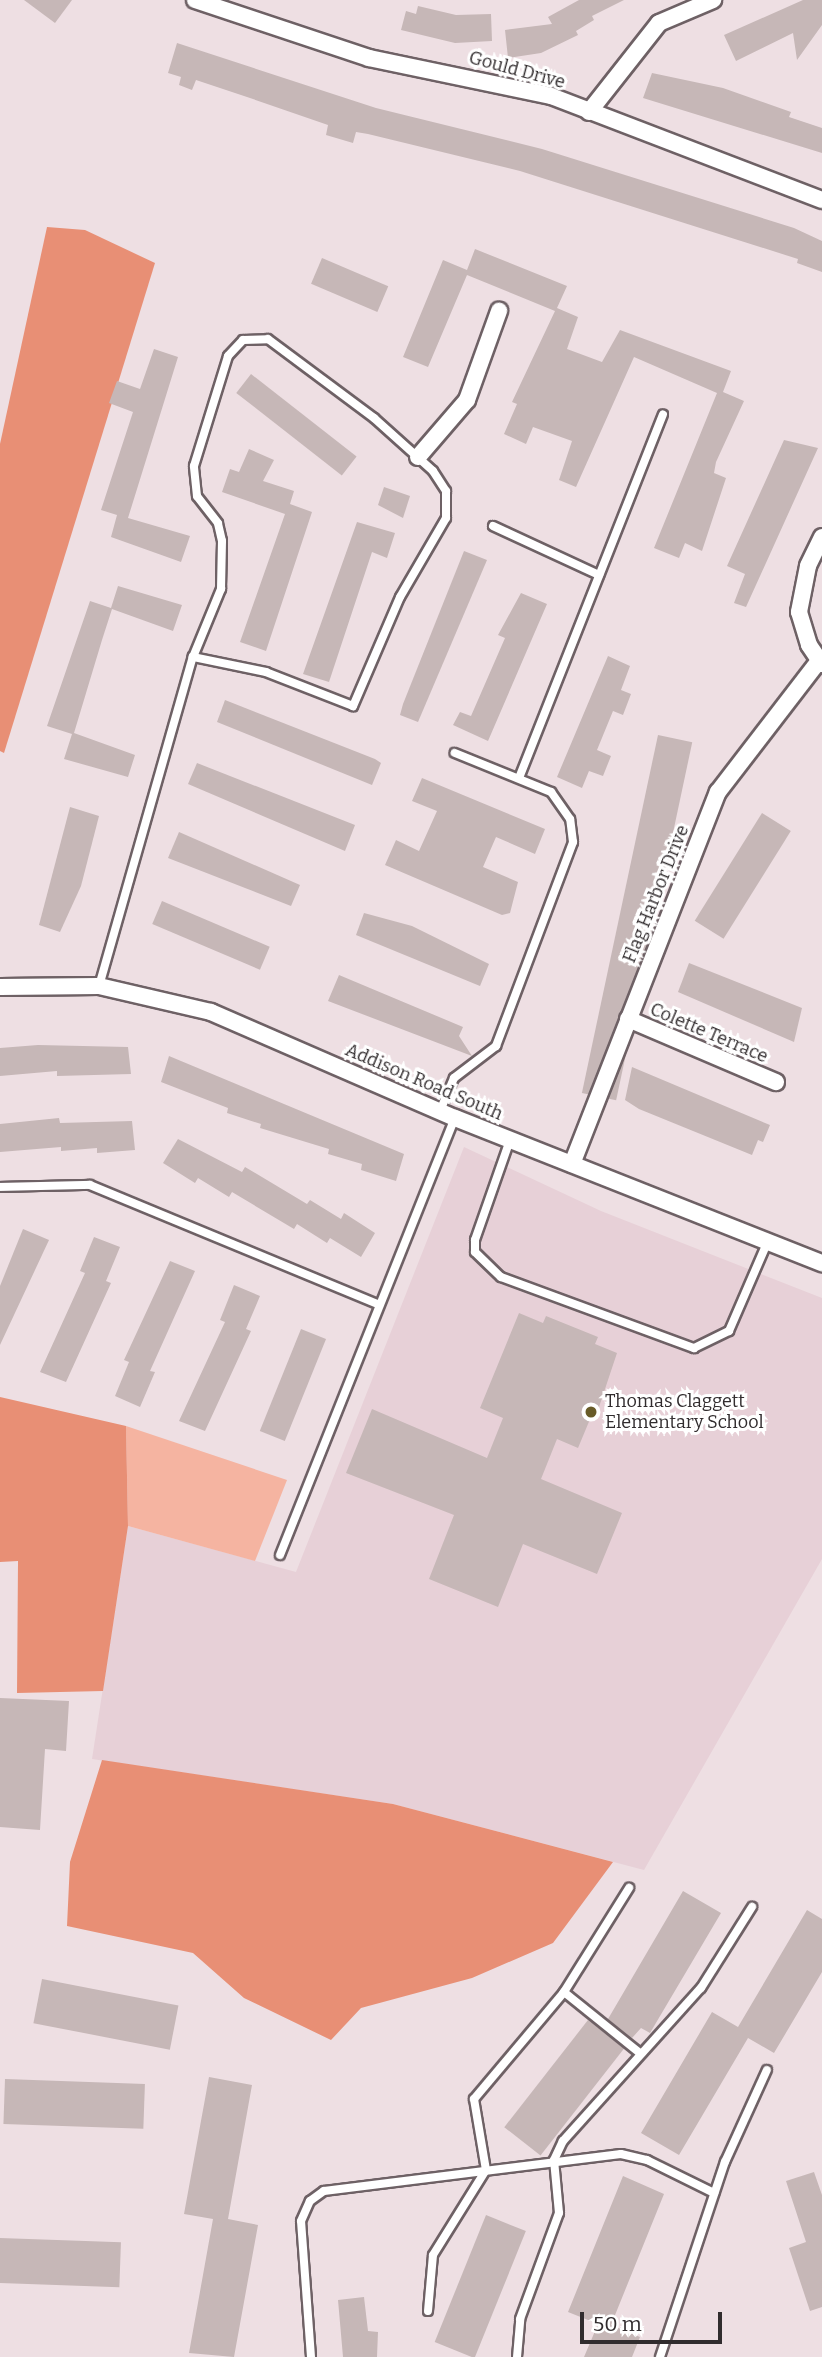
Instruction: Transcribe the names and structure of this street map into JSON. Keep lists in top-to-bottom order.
{
  "streets": {
    "street": [
      "Gould Drive",
      "Flag Harbor Drive",
      "Colette Terrace",
      "Addison Road South"
    ]
  },
  "crossings": [
    ["Flag Harbor Drive", "Colette Terrace"],
    ["Flag Harbor Drive", "Addison Road South"]
  ],
  "places": ["Thomas Claggett Elementary School"],
  "scale_bar": "50 m"
}
